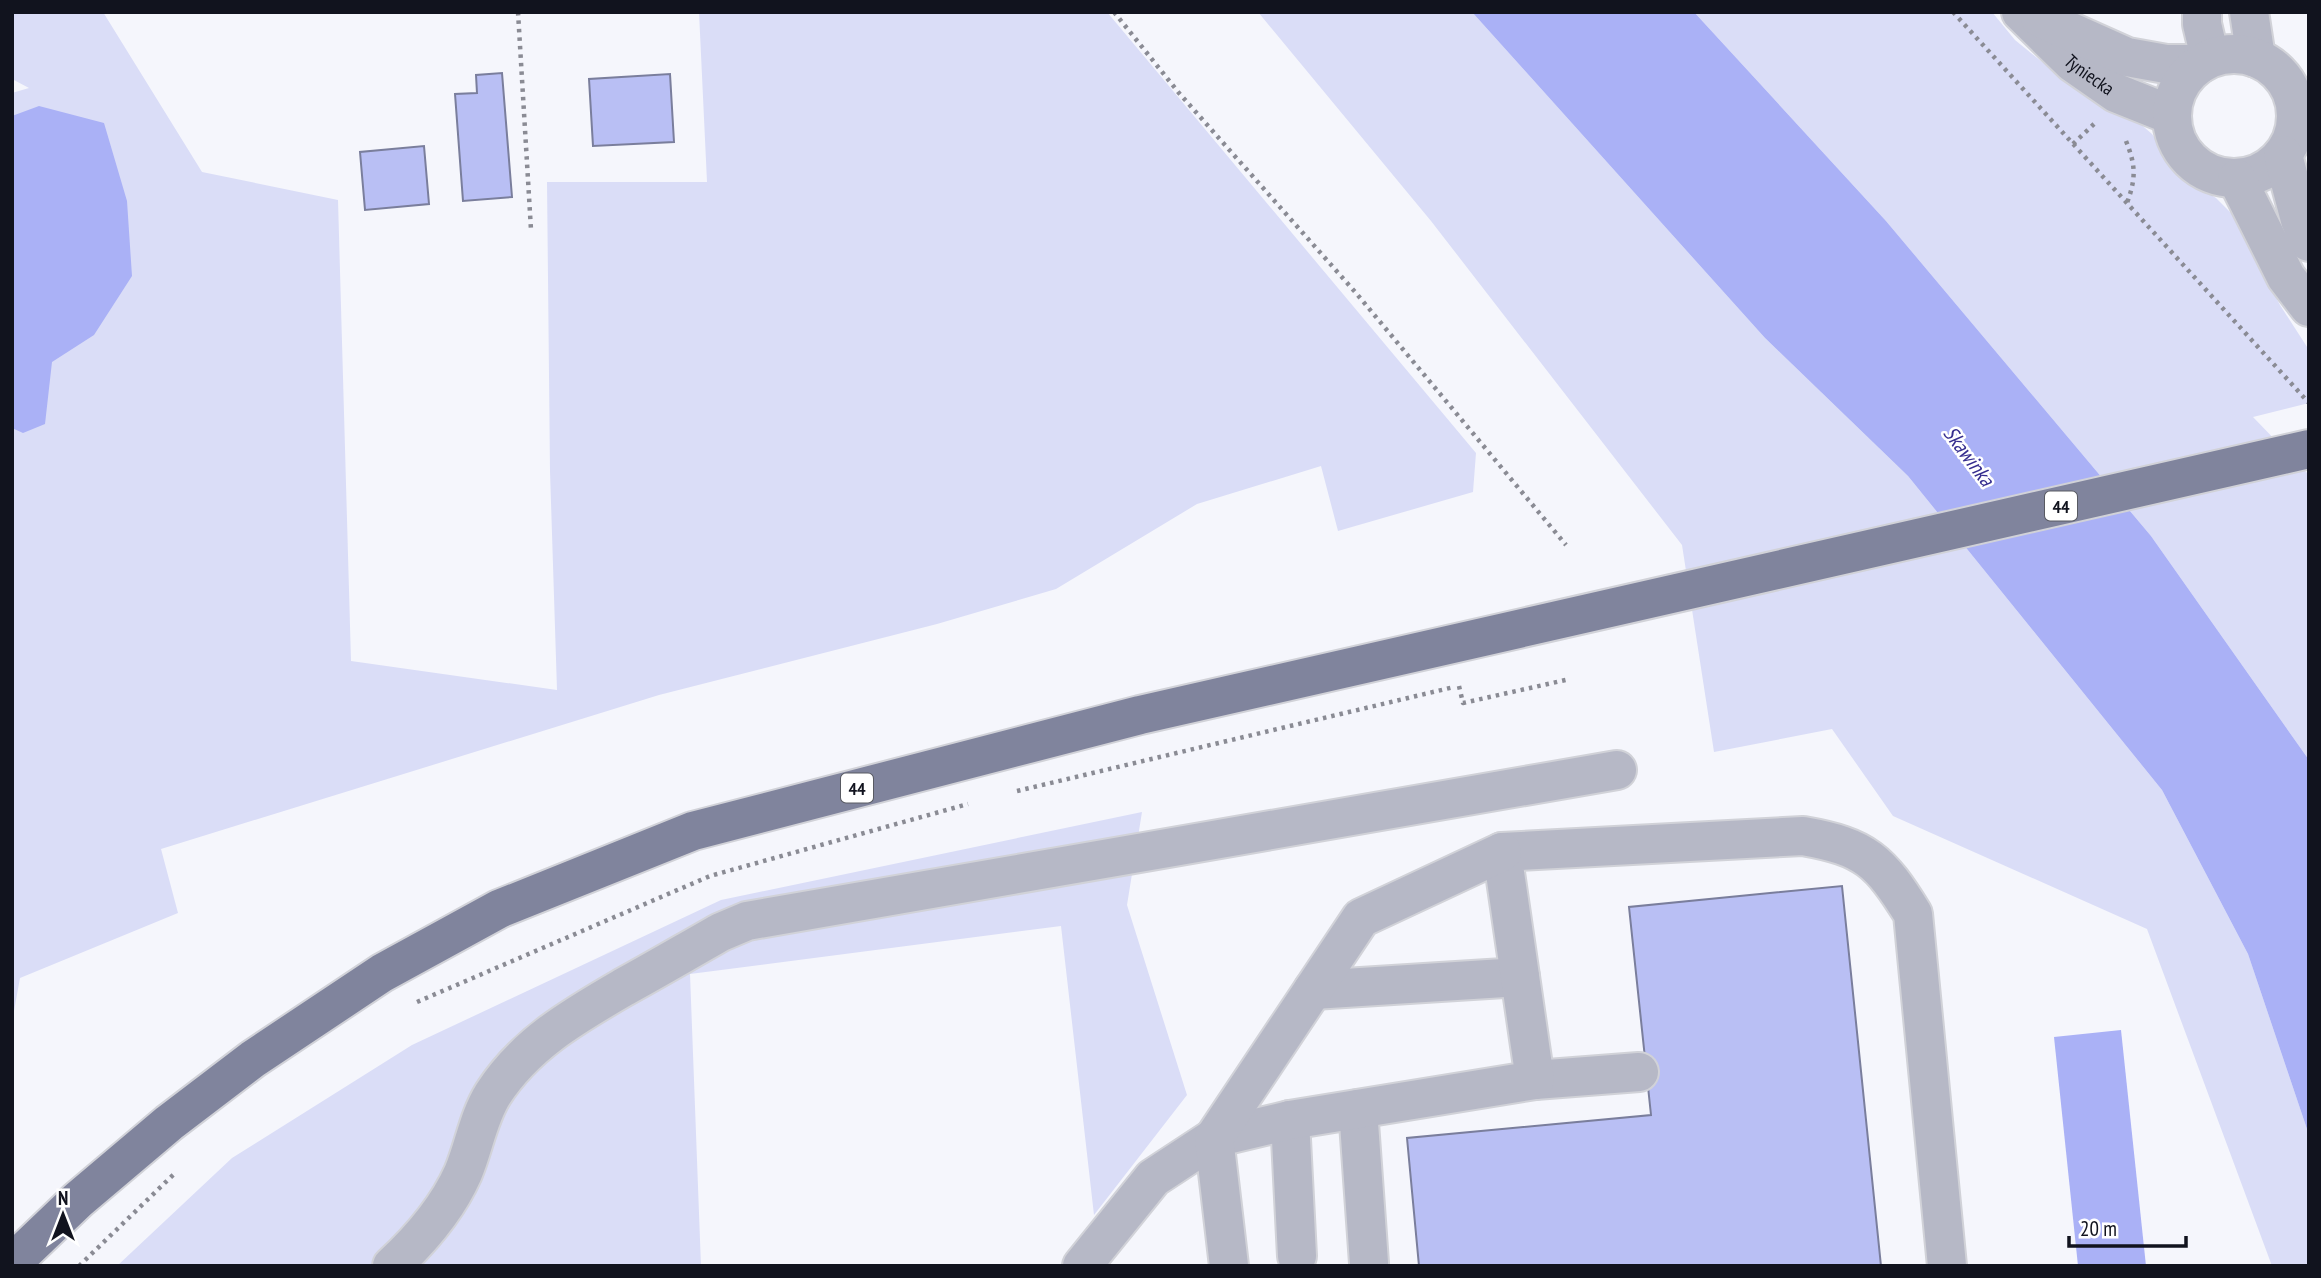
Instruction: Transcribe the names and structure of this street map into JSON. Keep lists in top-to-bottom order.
{
  "streets": {
    "main road": ["44"],
    "street": ["Tyniecka"]
  },
  "water": ["Skawinka"],
  "scale_bar": "20 m",
  "north": "top"
}
